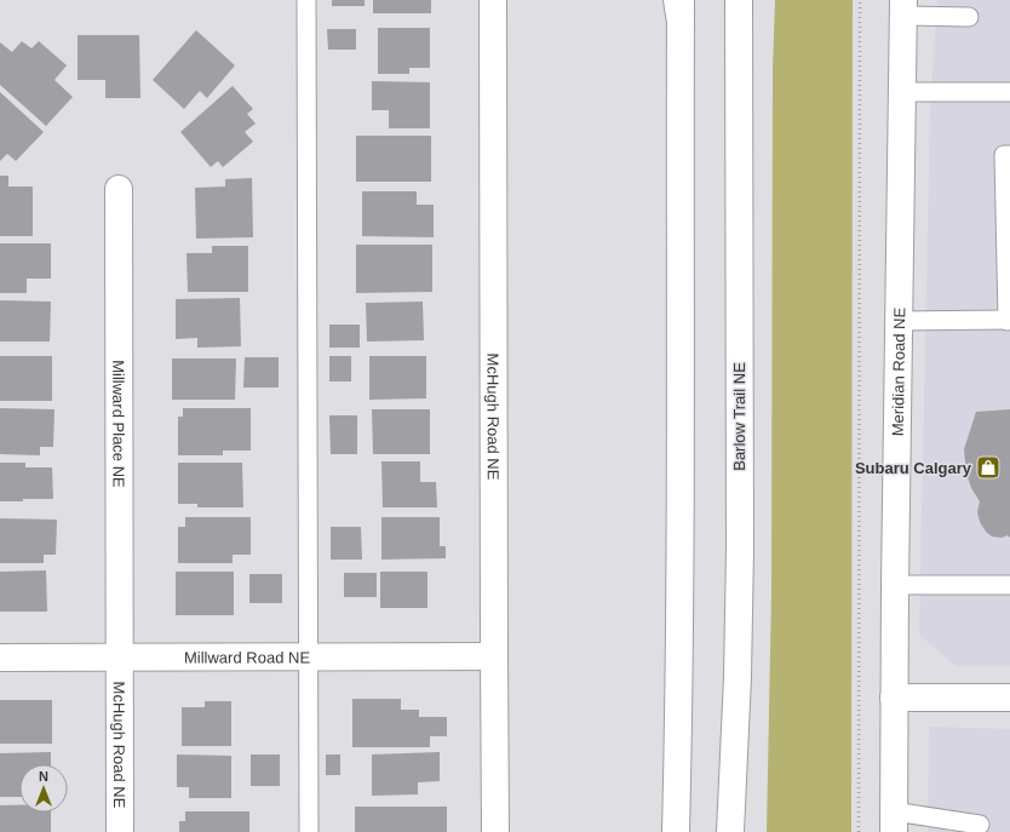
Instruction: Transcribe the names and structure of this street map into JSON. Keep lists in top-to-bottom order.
{
  "streets": {
    "street": [
      "Meridian Road NE",
      "McHugh Road NE",
      "Barlow Trail NE",
      "Millward Place NE",
      "Millward Road NE"
    ]
  },
  "crossings": [
    ["McHugh Road NE", "Millward Place NE"],
    ["McHugh Road NE", "Millward Road NE"],
    ["Millward Place NE", "Millward Road NE"]
  ],
  "places": {
    "shop": ["Subaru Calgary"]
  },
  "north": "top"
}
